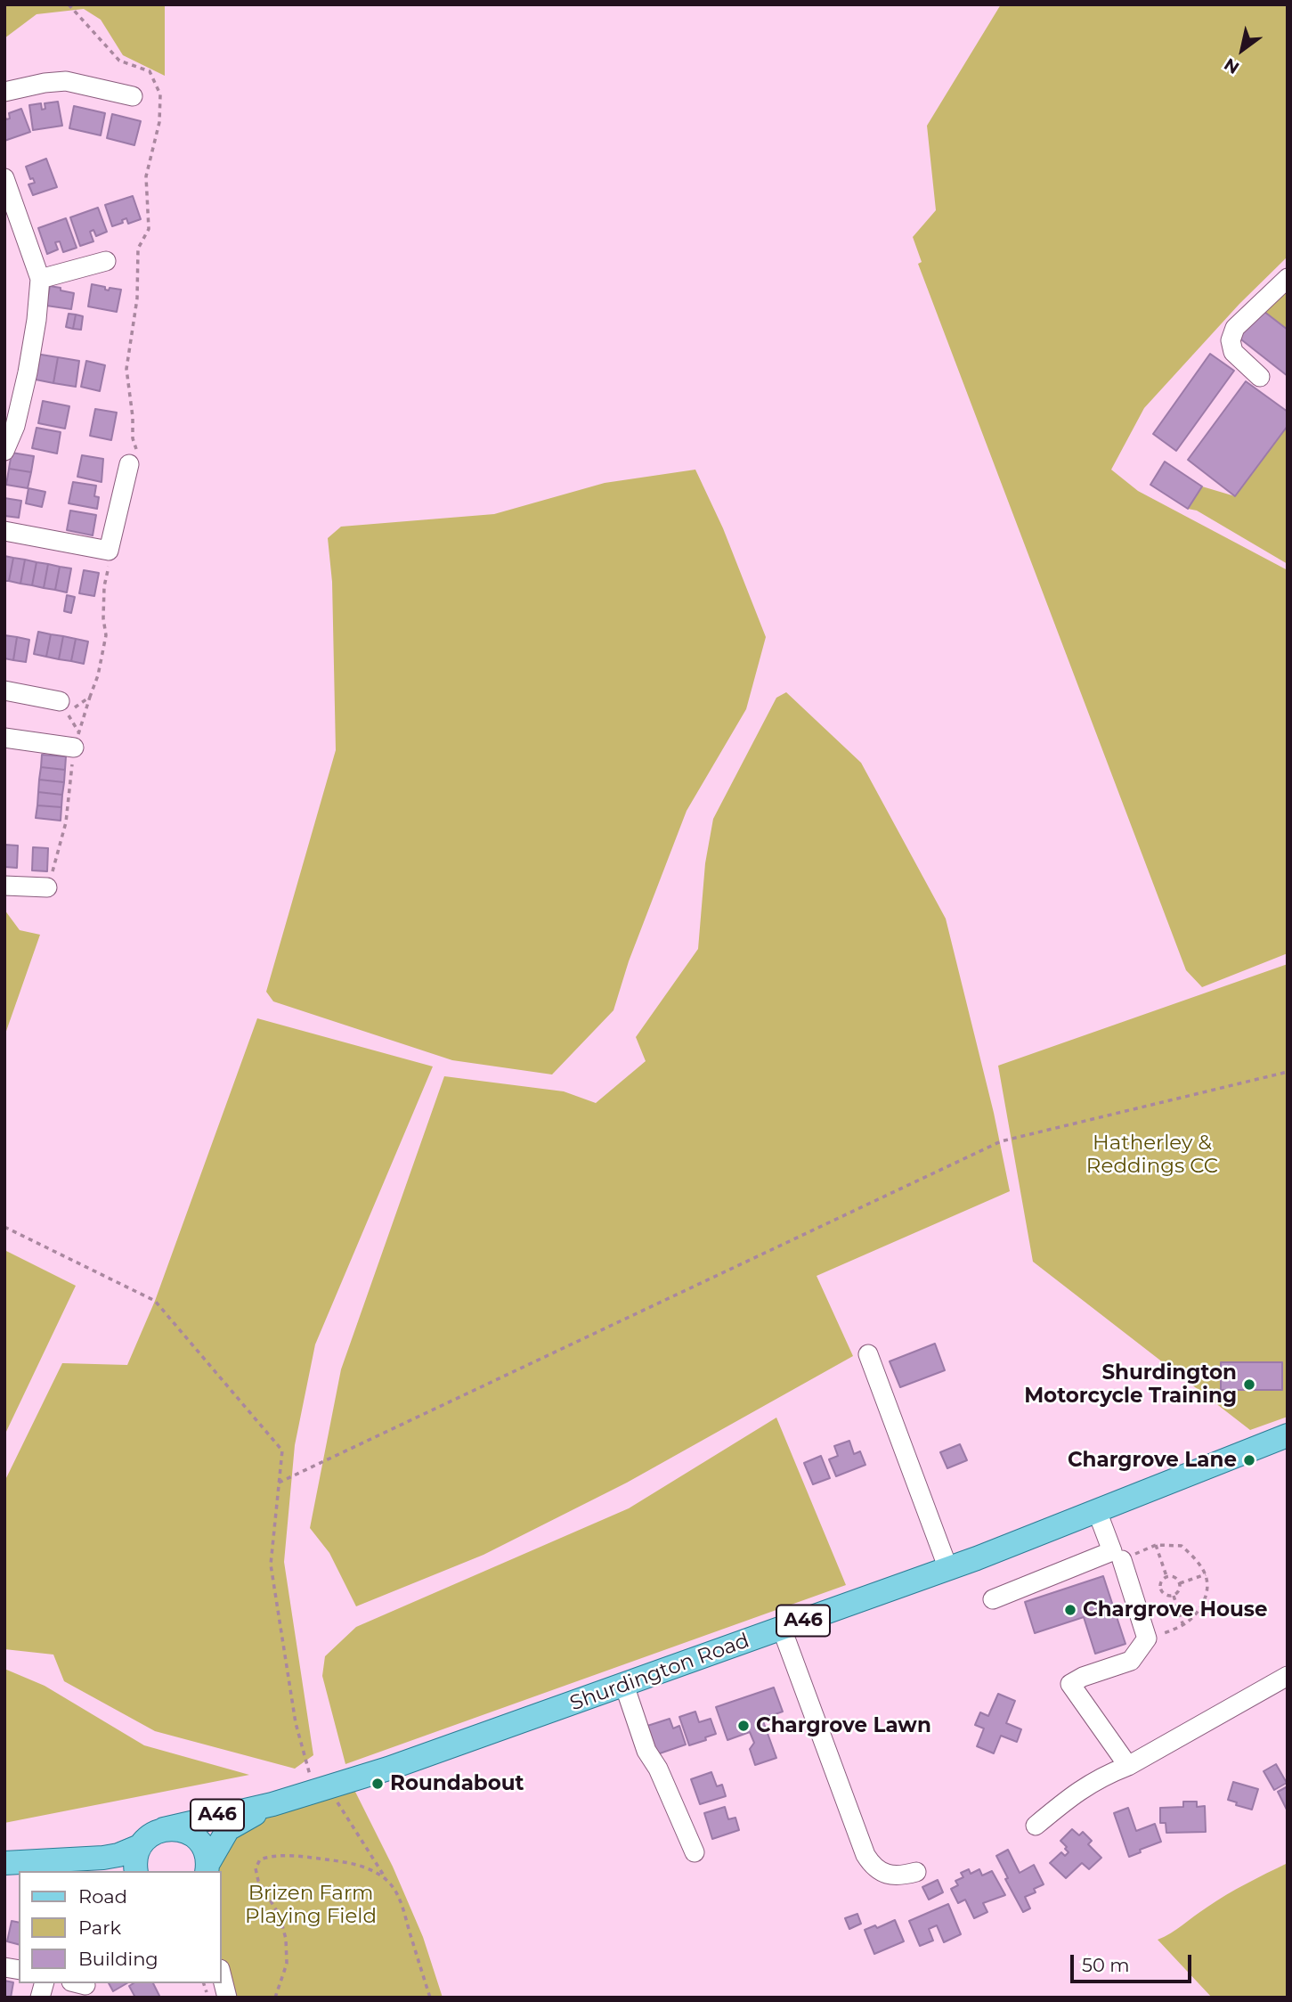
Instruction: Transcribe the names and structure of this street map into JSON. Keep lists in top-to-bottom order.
{
  "streets": {
    "main road": ["A46", "Shurdington Road"]
  },
  "parks": ["Hatherley & Reddings CC", "Brizen Farm Playing Field"],
  "places": [
    "Shurdington Motorcycle Training",
    "Chargrove Lane",
    "Chargrove House",
    "Chargrove Lawn",
    "Roundabout"
  ],
  "legend": ["Road", "Park", "Building"],
  "scale_bar": "50 m",
  "north": "bottom left"
}
